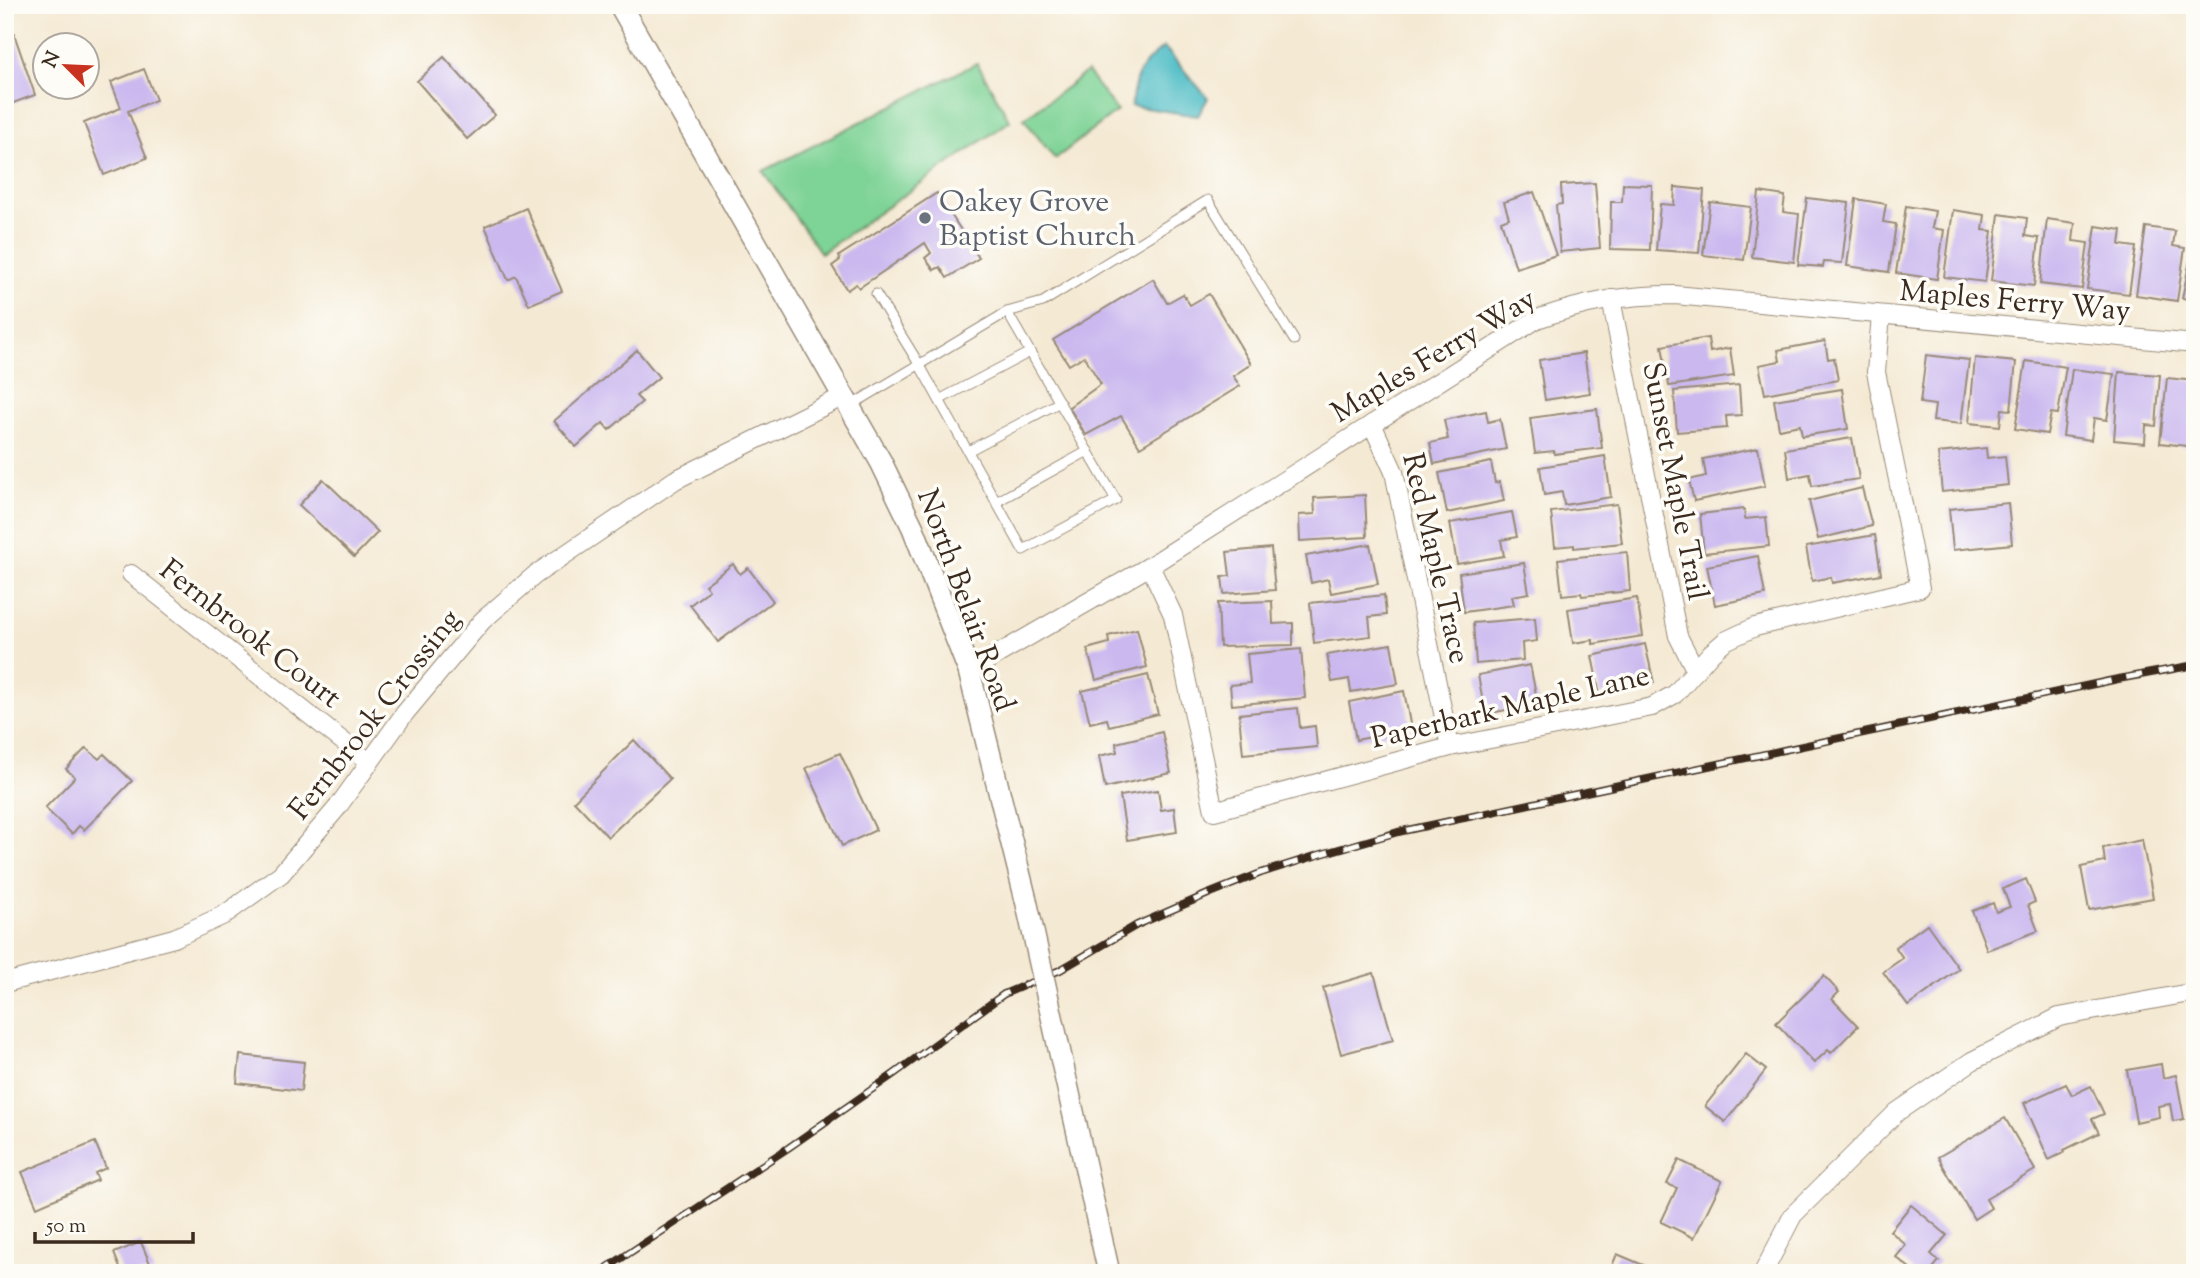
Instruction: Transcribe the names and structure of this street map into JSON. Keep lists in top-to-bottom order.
{
  "streets": {
    "street": [
      "Maples Ferry Way",
      "Sunset Maple Trail",
      "Red Maple Trace",
      "North Belair Road",
      "Fernbrook Court",
      "Paperbark Maple Lane",
      "Fernbrook Crossing"
    ]
  },
  "crossings": [
    ["Maples Ferry Way", "Sunset Maple Trail"],
    ["Maples Ferry Way", "Red Maple Trace"],
    ["Maples Ferry Way", "North Belair Road"],
    ["Maples Ferry Way", "Paperbark Maple Lane"],
    ["Sunset Maple Trail", "Paperbark Maple Lane"],
    ["Red Maple Trace", "Paperbark Maple Lane"],
    ["North Belair Road", "Fernbrook Crossing"],
    ["Fernbrook Court", "Fernbrook Crossing"]
  ],
  "places": ["Oakey Grove Baptist Church"],
  "scale_bar": "50 m",
  "north": "top left"
}
